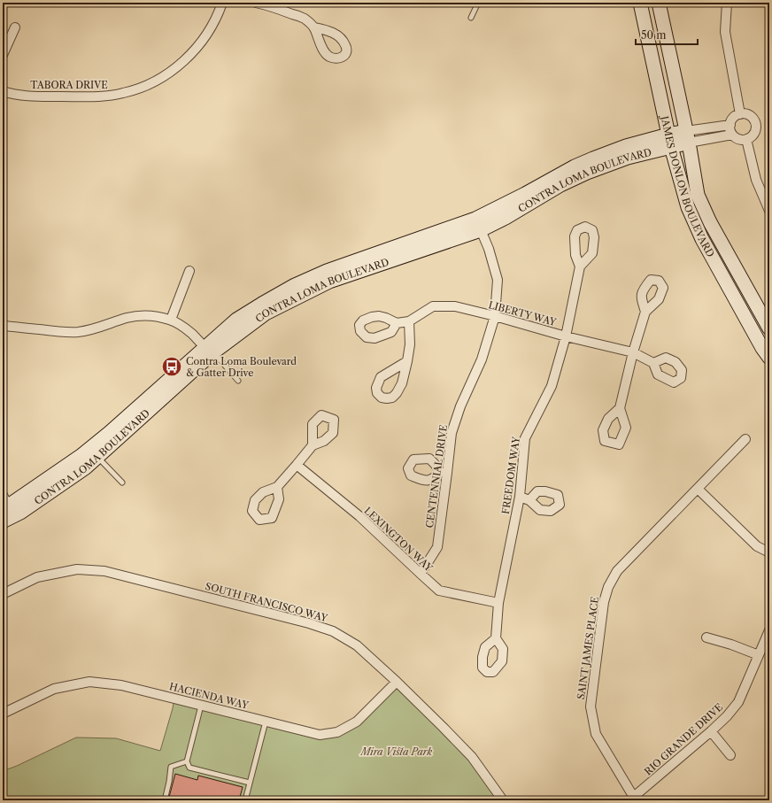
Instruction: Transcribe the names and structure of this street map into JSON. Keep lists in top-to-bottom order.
{
  "streets": {
    "main road": ["CONTRA LOMA BOULEVARD", "JAMES DONLON BOULEVARD"],
    "street": [
      "TABORA DRIVE",
      "LIBERTY WAY",
      "FREEDOM WAY",
      "CENTENNIAL DRIVE",
      "LEXINGTON WAY",
      "SOUTH FRANCISCO WAY",
      "SAINT JAMES PLACE",
      "HACIENDA WAY",
      "RIO GRANDE DRIVE"
    ]
  },
  "crossings": [
    ["CONTRA LOMA BOULEVARD", "JAMES DONLON BOULEVARD"],
    ["CONTRA LOMA BOULEVARD", "CENTENNIAL DRIVE"],
    ["LIBERTY WAY", "FREEDOM WAY"],
    ["LIBERTY WAY", "CENTENNIAL DRIVE"],
    ["FREEDOM WAY", "LEXINGTON WAY"],
    ["CENTENNIAL DRIVE", "LEXINGTON WAY"],
    ["SOUTH FRANCISCO WAY", "HACIENDA WAY"],
    ["SAINT JAMES PLACE", "RIO GRANDE DRIVE"]
  ],
  "parks": ["Mira Vista Park"],
  "places": {
    "bus stop": ["Contra Loma Boulevard & Gatter Drive"]
  },
  "scale_bar": "50 m"
}
